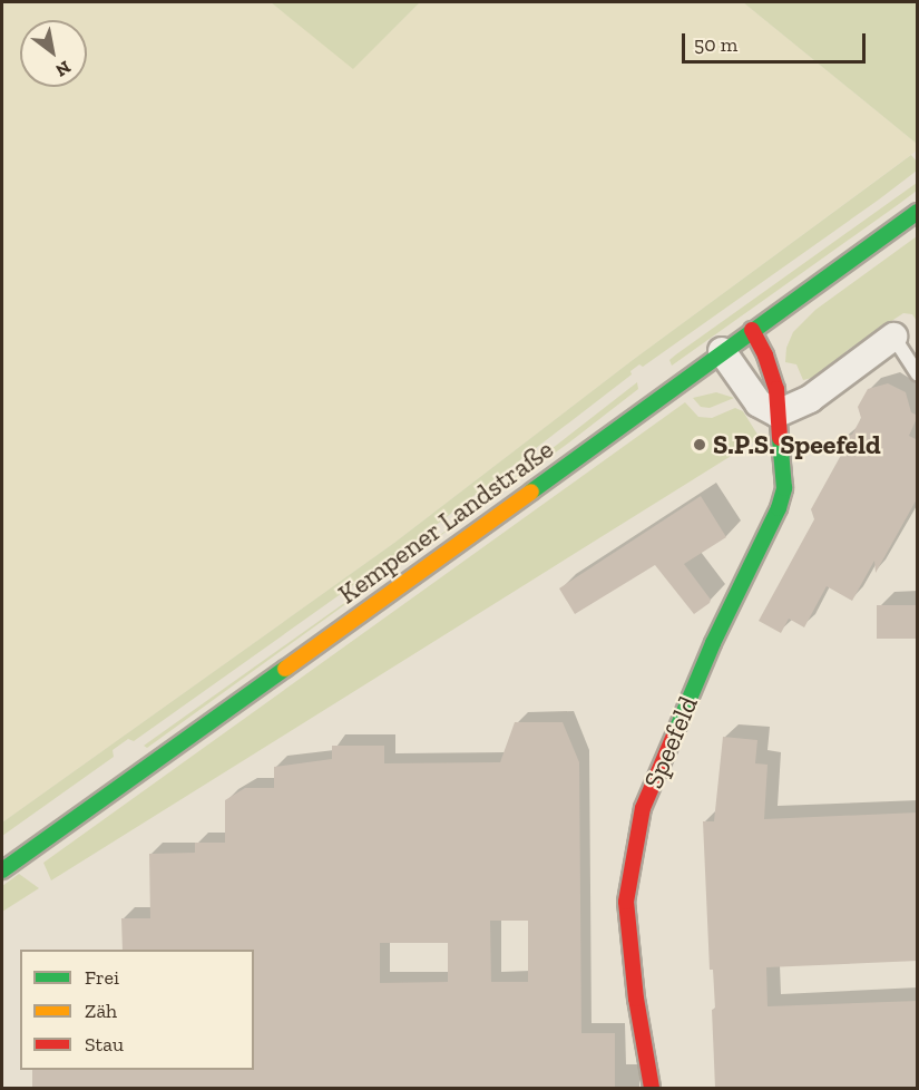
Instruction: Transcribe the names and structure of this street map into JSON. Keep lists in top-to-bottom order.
{
  "streets": {
    "street": ["Kempener Landstraße", "Speefeld"]
  },
  "crossings": [
    ["Kempener Landstraße", "Speefeld"]
  ],
  "places": ["S.P.S. Speefeld"],
  "legend": ["Frei", "Zäh", "Stau"],
  "scale_bar": "50 m",
  "north": "bottom right"
}
